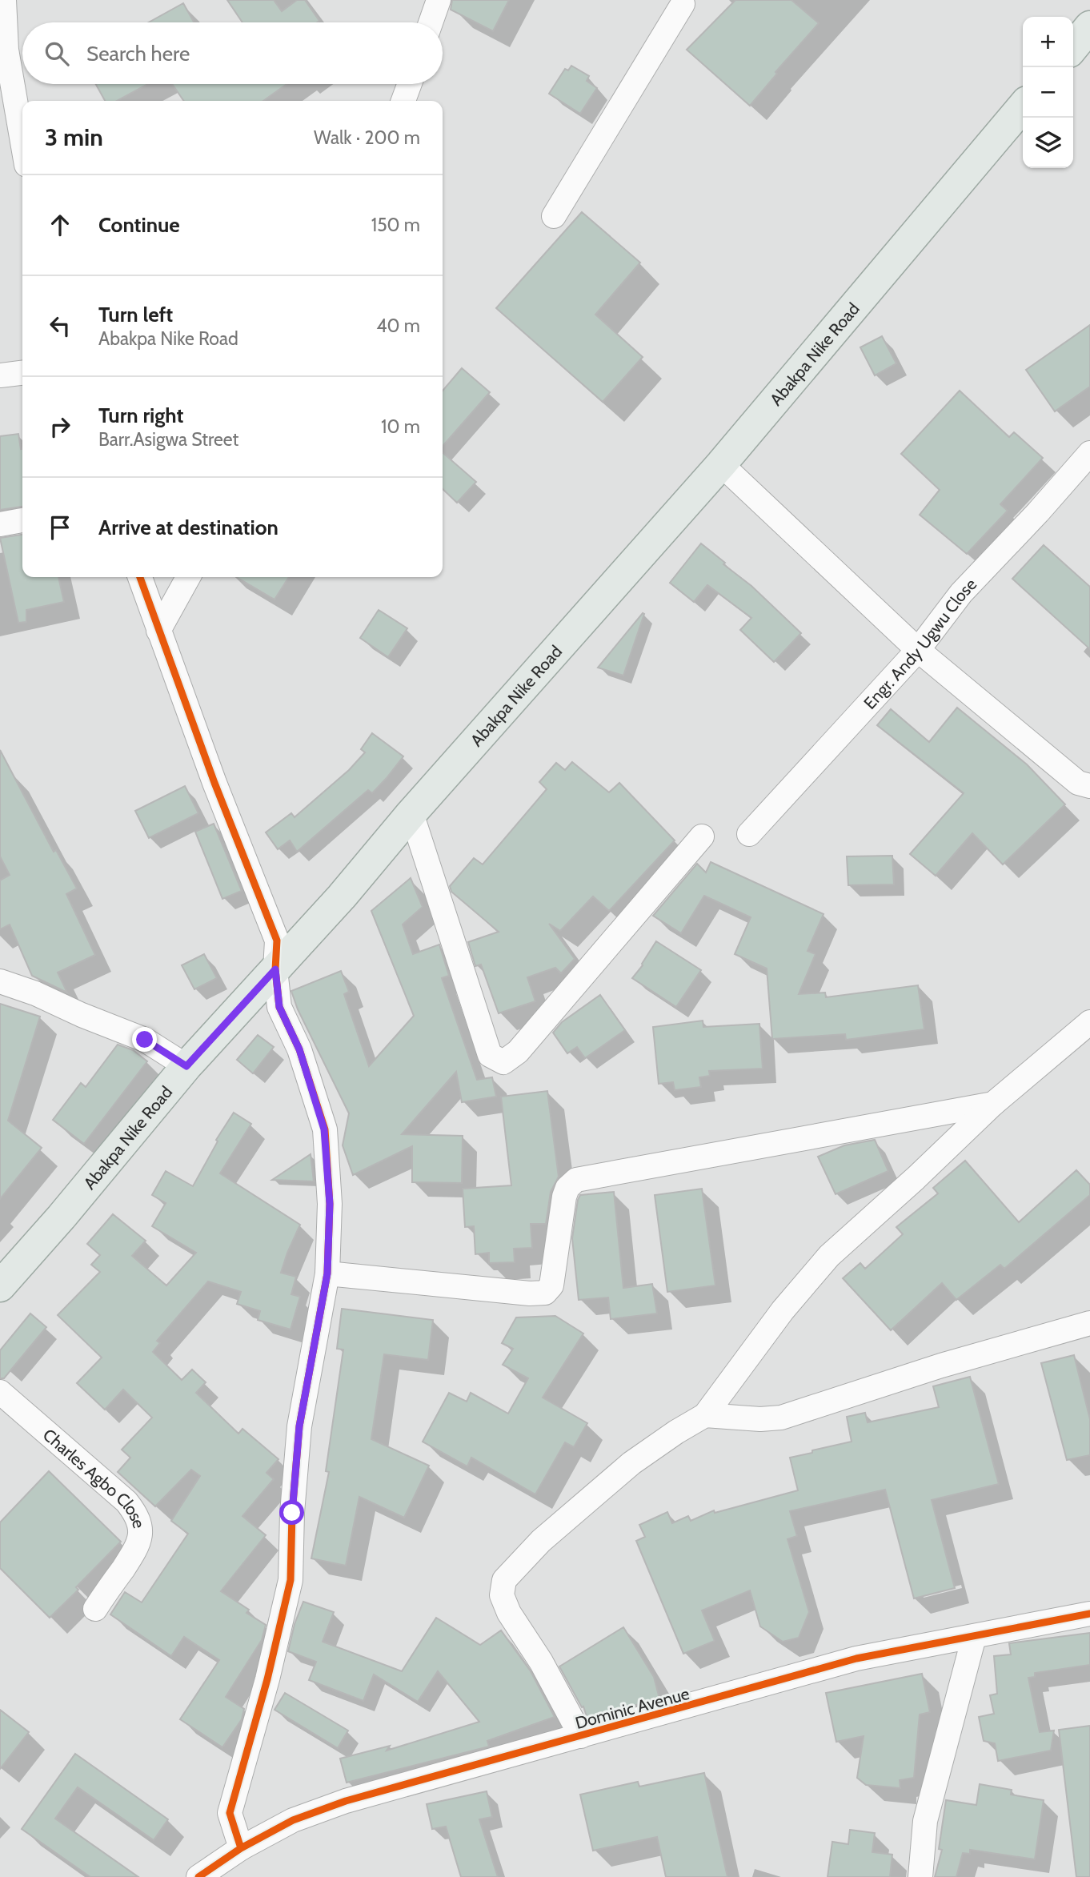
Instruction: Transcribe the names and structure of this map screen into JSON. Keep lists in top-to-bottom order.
{
  "streets": {
    "main road": ["Abakpa Nike Road"],
    "street": ["Engr. Andy Ugwu Close", "Charles Agbo Close", "Dominic Avenue"]
  },
  "page": {
    "map_buttons": ["+", "−"],
    "search": "Search here",
    "heading": ["3 min", "Walk · 200 m"],
    "list": [
      ["Continue", "150 m"],
      ["Turn left", "Abakpa Nike Road", "40 m"],
      ["Turn right", "Barr.Asigwa Street", "10 m"],
      "Arrive at destination"
    ]
  }
}
